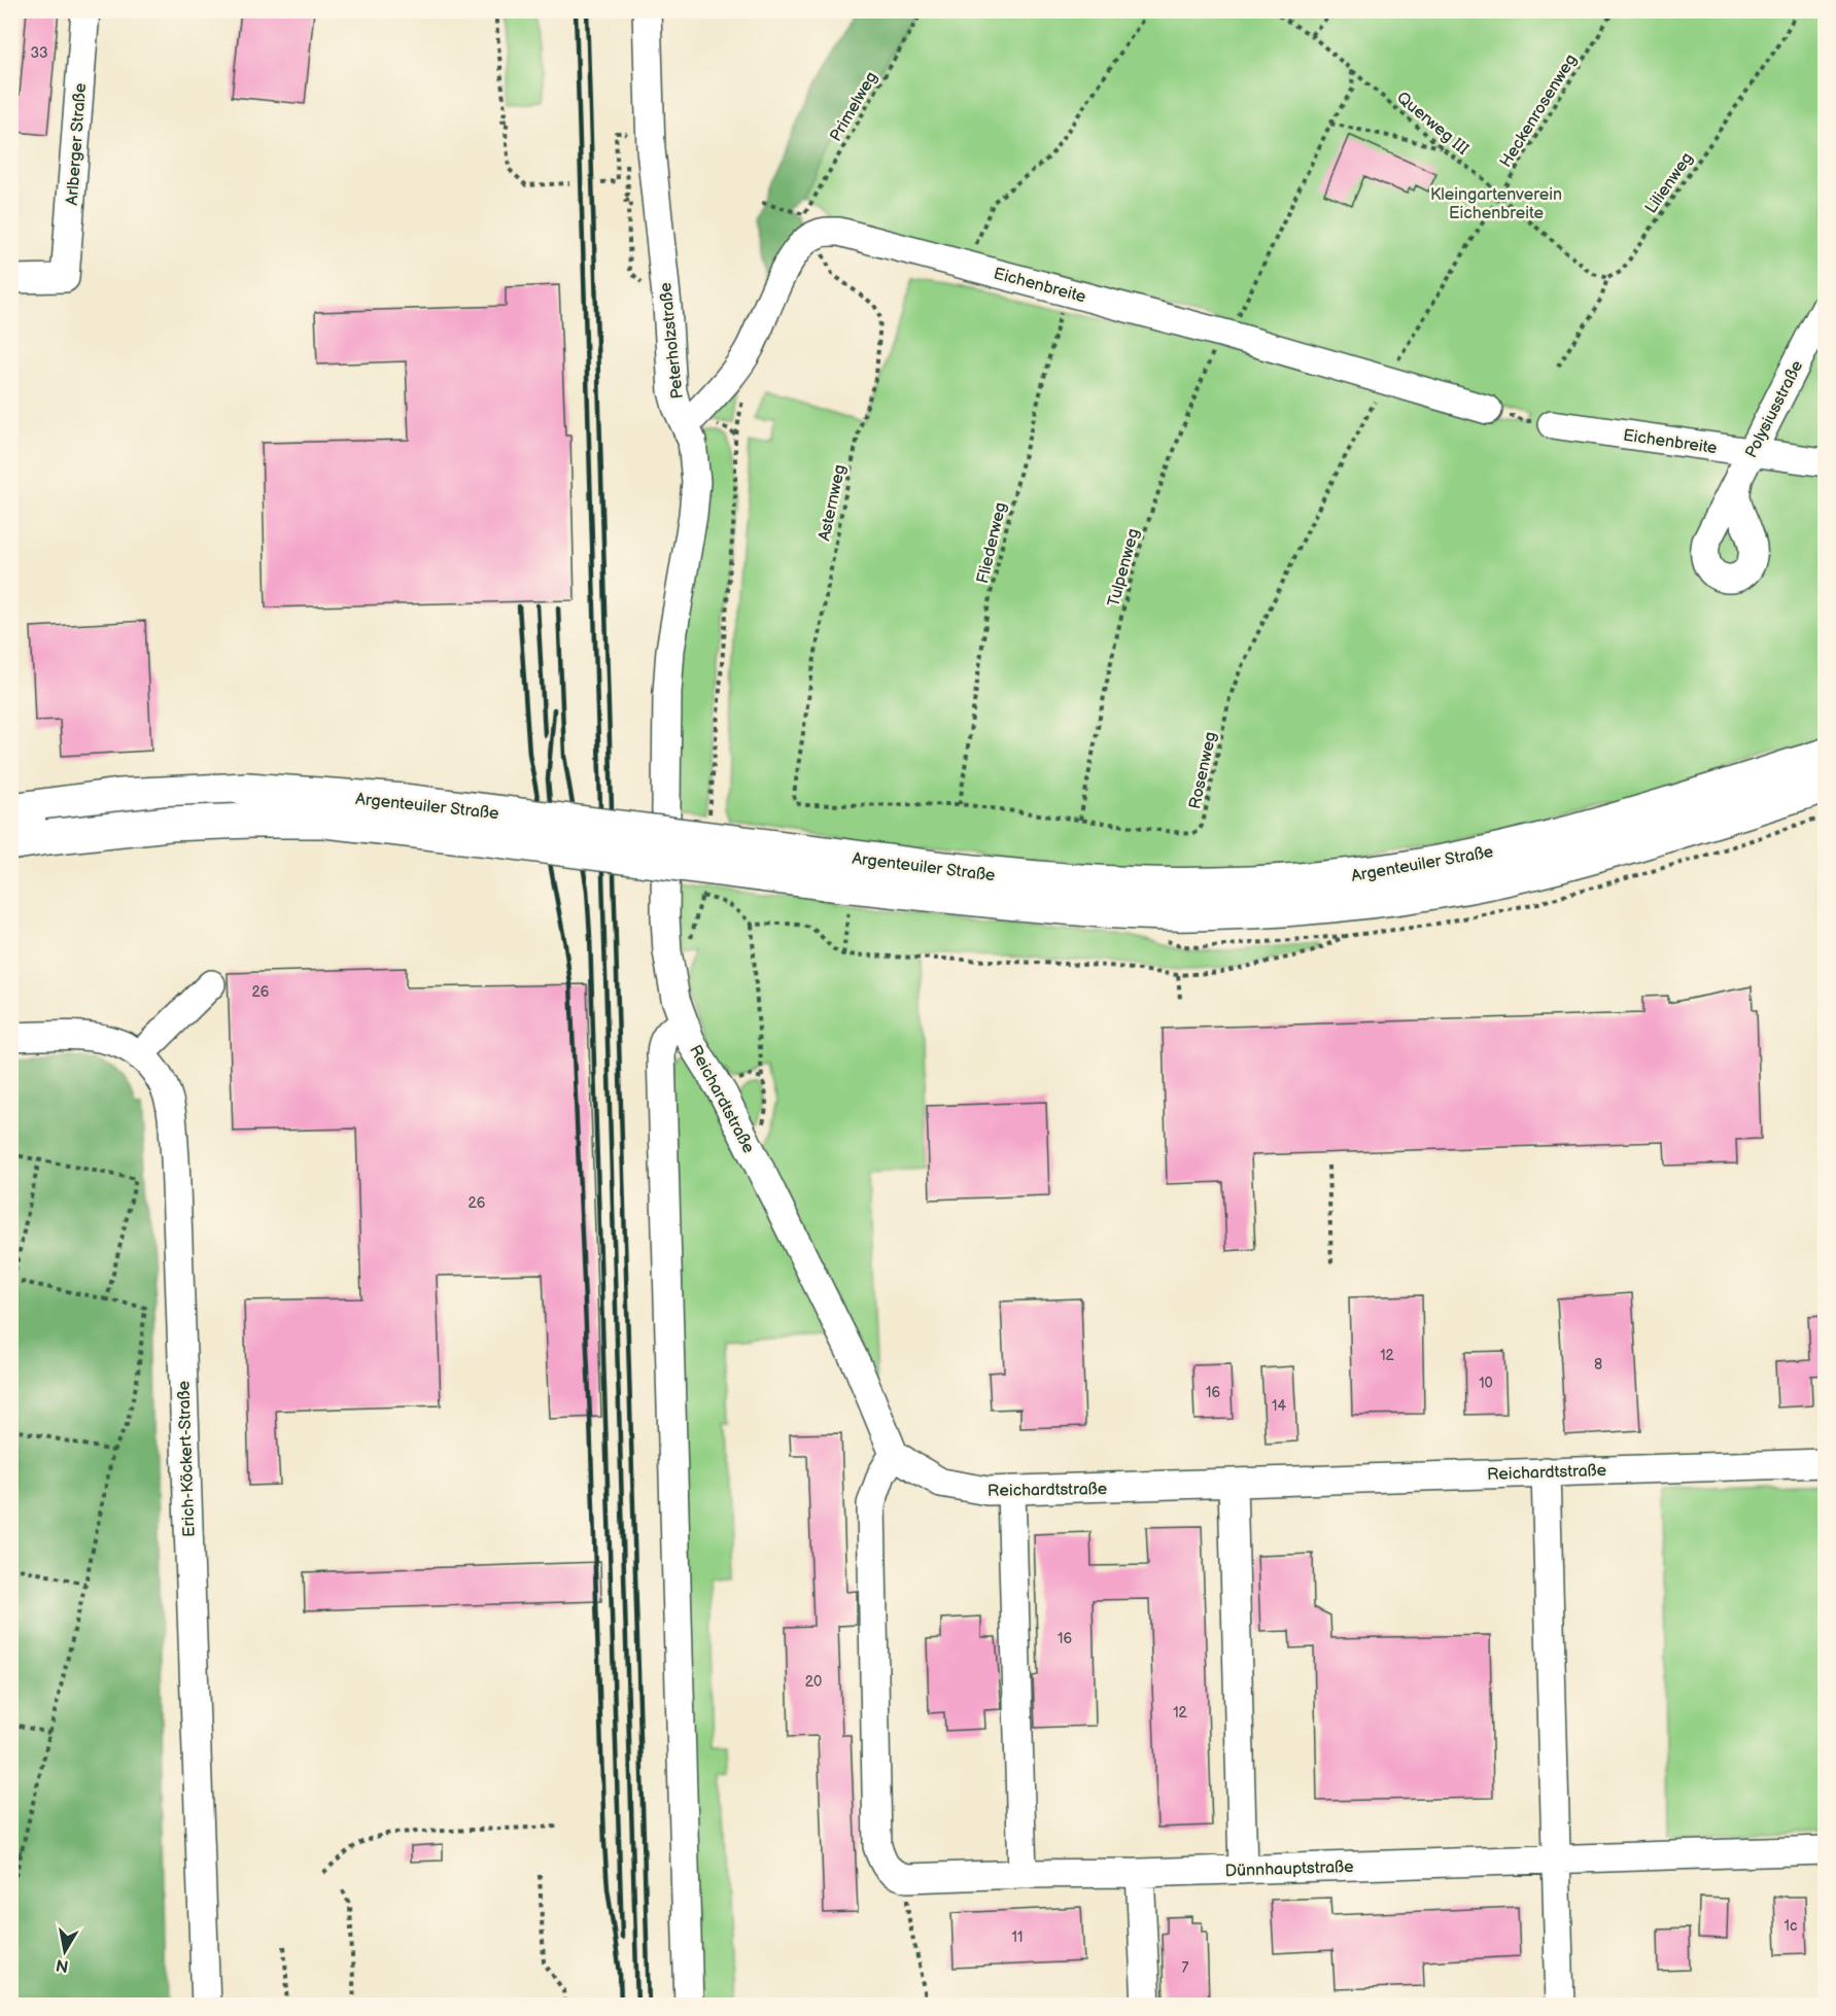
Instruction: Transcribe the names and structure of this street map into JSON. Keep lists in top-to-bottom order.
{
  "streets": {
    "main road": ["Argenteuiler Straße"],
    "street": [
      "Arlberger Straße",
      "Eichenbreite",
      "Peterholzstraße",
      "Polysiusstraße",
      "Reichardtstraße",
      "Erich-Köckert-Straße",
      "Dünnhauptstraße"
    ],
    "path": [
      "Primelweg",
      "Heckenrosenweg",
      "Querweg III",
      "Lilienweg",
      "Asternweg",
      "Fliederweg",
      "Tulpenweg",
      "Rosenweg"
    ]
  },
  "crossings": [
    ["Primelweg", "Eichenbreite"],
    ["Primelweg", "Asternweg"],
    ["Heckenrosenweg", "Querweg III"],
    ["Heckenrosenweg", "Eichenbreite"],
    ["Heckenrosenweg", "Rosenweg"],
    ["Querweg III", "Lilienweg"],
    ["Querweg III", "Tulpenweg"],
    ["Eichenbreite", "Polysiusstraße"],
    ["Eichenbreite", "Asternweg"],
    ["Eichenbreite", "Fliederweg"],
    ["Eichenbreite", "Tulpenweg"],
    ["Eichenbreite", "Rosenweg"],
    ["Peterholzstraße", "Reichardtstraße"],
    ["Asternweg", "Rosenweg"],
    ["Fliederweg", "Rosenweg"],
    ["Tulpenweg", "Rosenweg"]
  ],
  "parks": ["Kleingartenverein Eichenbreite"],
  "house_numbers": [
    "33",
    "26",
    "26",
    "12",
    "8",
    "10",
    "16",
    "14",
    "16",
    "20",
    "12",
    "1c",
    "11",
    "7"
  ],
  "north": "bottom"
}
